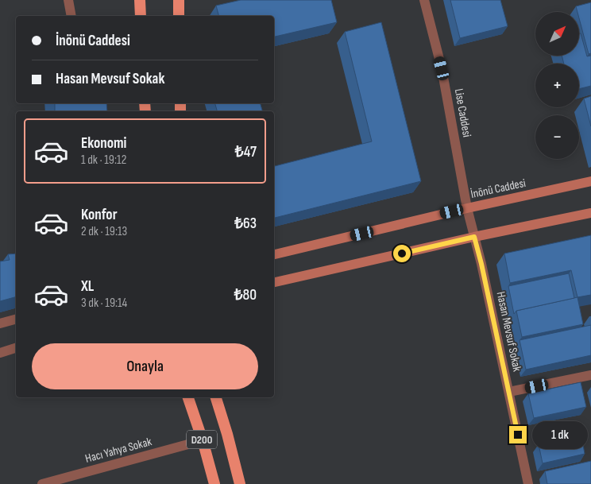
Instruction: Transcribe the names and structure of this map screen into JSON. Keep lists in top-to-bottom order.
{
  "streets": {
    "highway": ["D200"],
    "main road": ["İnönü Caddesi"],
    "street": ["Lise Caddesi", "Hasan Mevsuf Sokak", "Hacı Yahya Sokak"]
  },
  "crossings": [
    ["Lise Caddesi", "İnönü Caddesi"],
    ["Lise Caddesi", "Hasan Mevsuf Sokak"],
    ["İnönü Caddesi", "Hasan Mevsuf Sokak"],
    ["D200", "Hacı Yahya Sokak"]
  ],
  "north": "top right",
  "page": {
    "map_buttons": ["+", "−"],
    "banner": ["İnönü Caddesi", "Hasan Mevsuf Sokak"],
    "list": [
      {
        "name": "Ekonomi",
        "note": "1 dk · 19:12",
        "value": "₺47"
      },
      {
        "name": "Konfor",
        "note": "2 dk · 19:13",
        "value": "₺63"
      },
      {
        "name": "XL",
        "note": "3 dk · 19:14",
        "value": "₺80"
      }
    ],
    "buttons": "Onayla",
    "bubble": "1 dk"
  }
}
